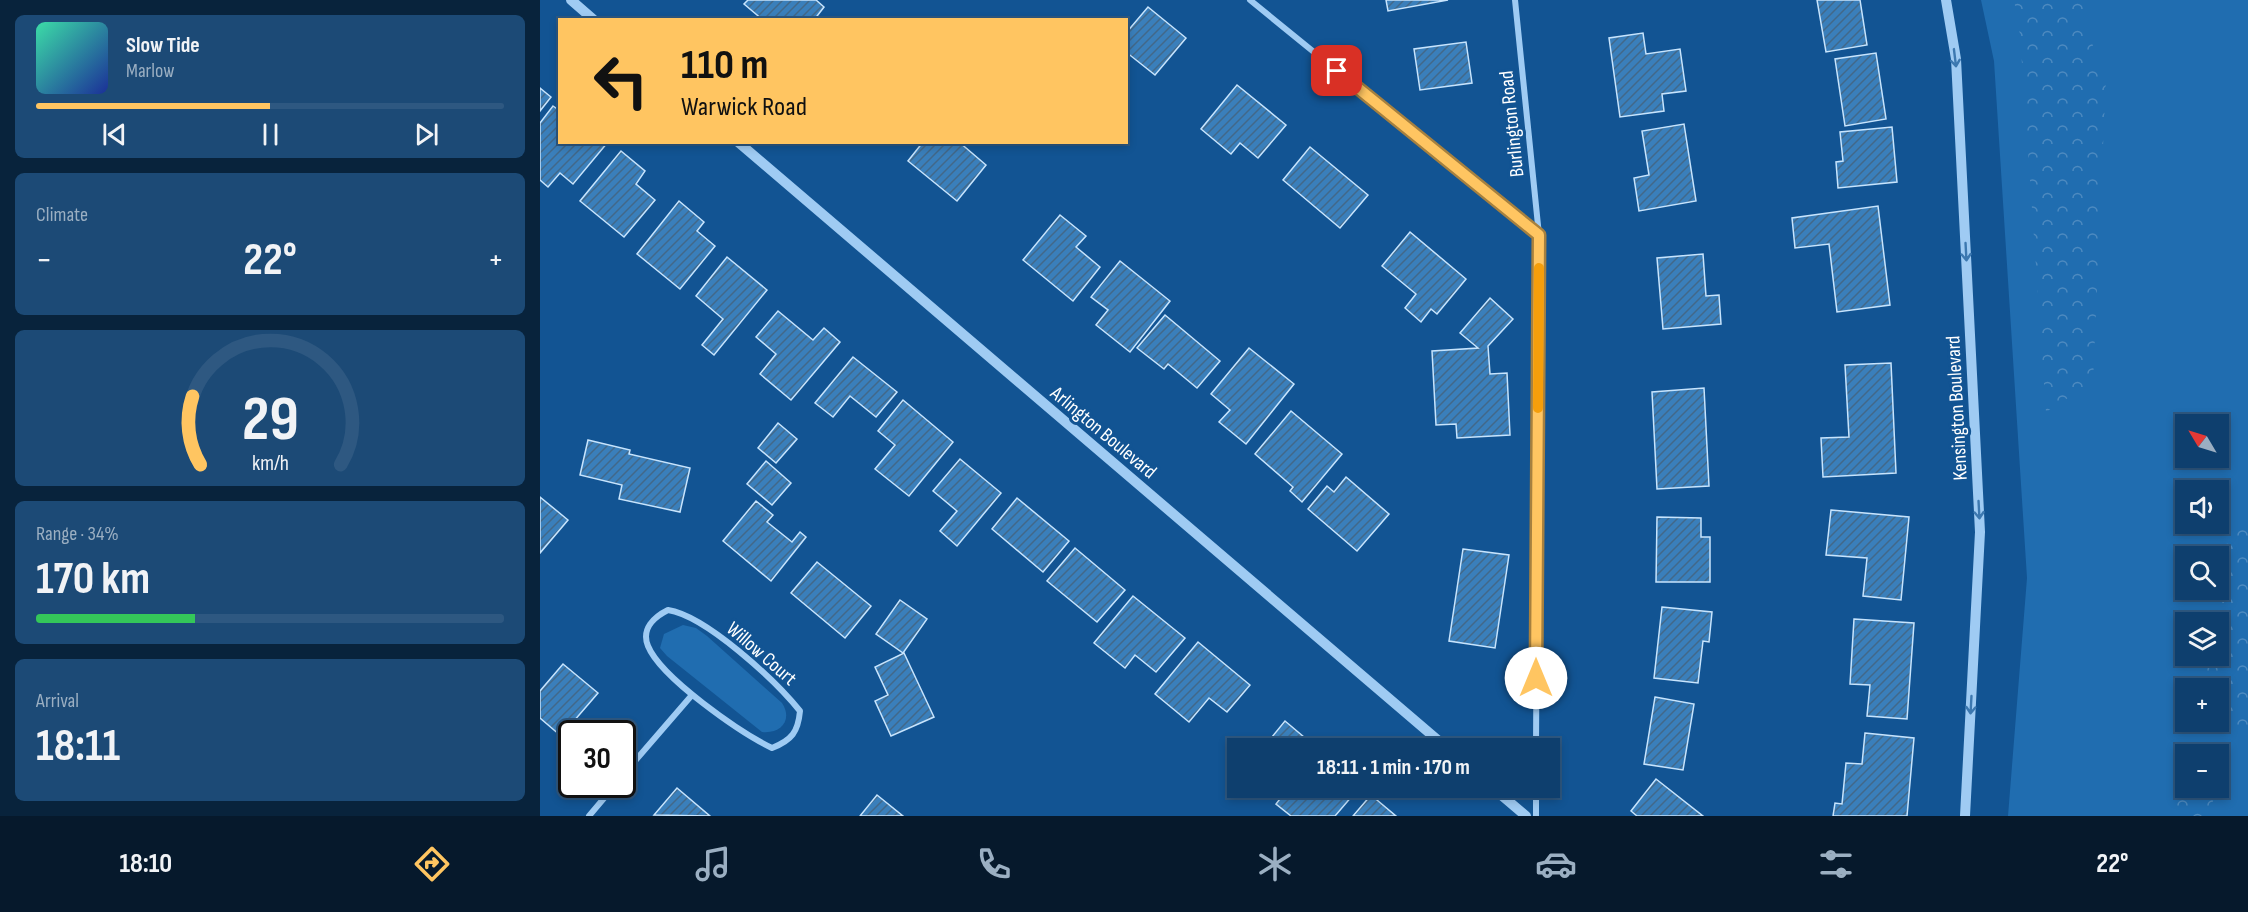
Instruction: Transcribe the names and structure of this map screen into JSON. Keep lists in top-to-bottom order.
{
  "streets": {
    "street": [
      "Burlington Road",
      "Kensington Boulevard",
      "Arlington Boulevard",
      "Willow Court"
    ]
  },
  "one_way": ["Kensington Boulevard"],
  "north": "top left",
  "page": {
    "turn": ["110 m", "Warwick Road"],
    "song": ["Slow Tide", "Marlow"],
    "tile": [
      "Climate",
      ["Range · 34%", "170 km"],
      ["Arrival", "18:11"]
    ],
    "heat": ["−", "22°", "+"],
    "map_buttons": ["+", "−"],
    "limit": "30",
    "trip": "18:11 · 1 min · 170 m",
    "tabs": ["18:10", "22°"],
    "gauge": ["29", "km/h"]
  }
}
